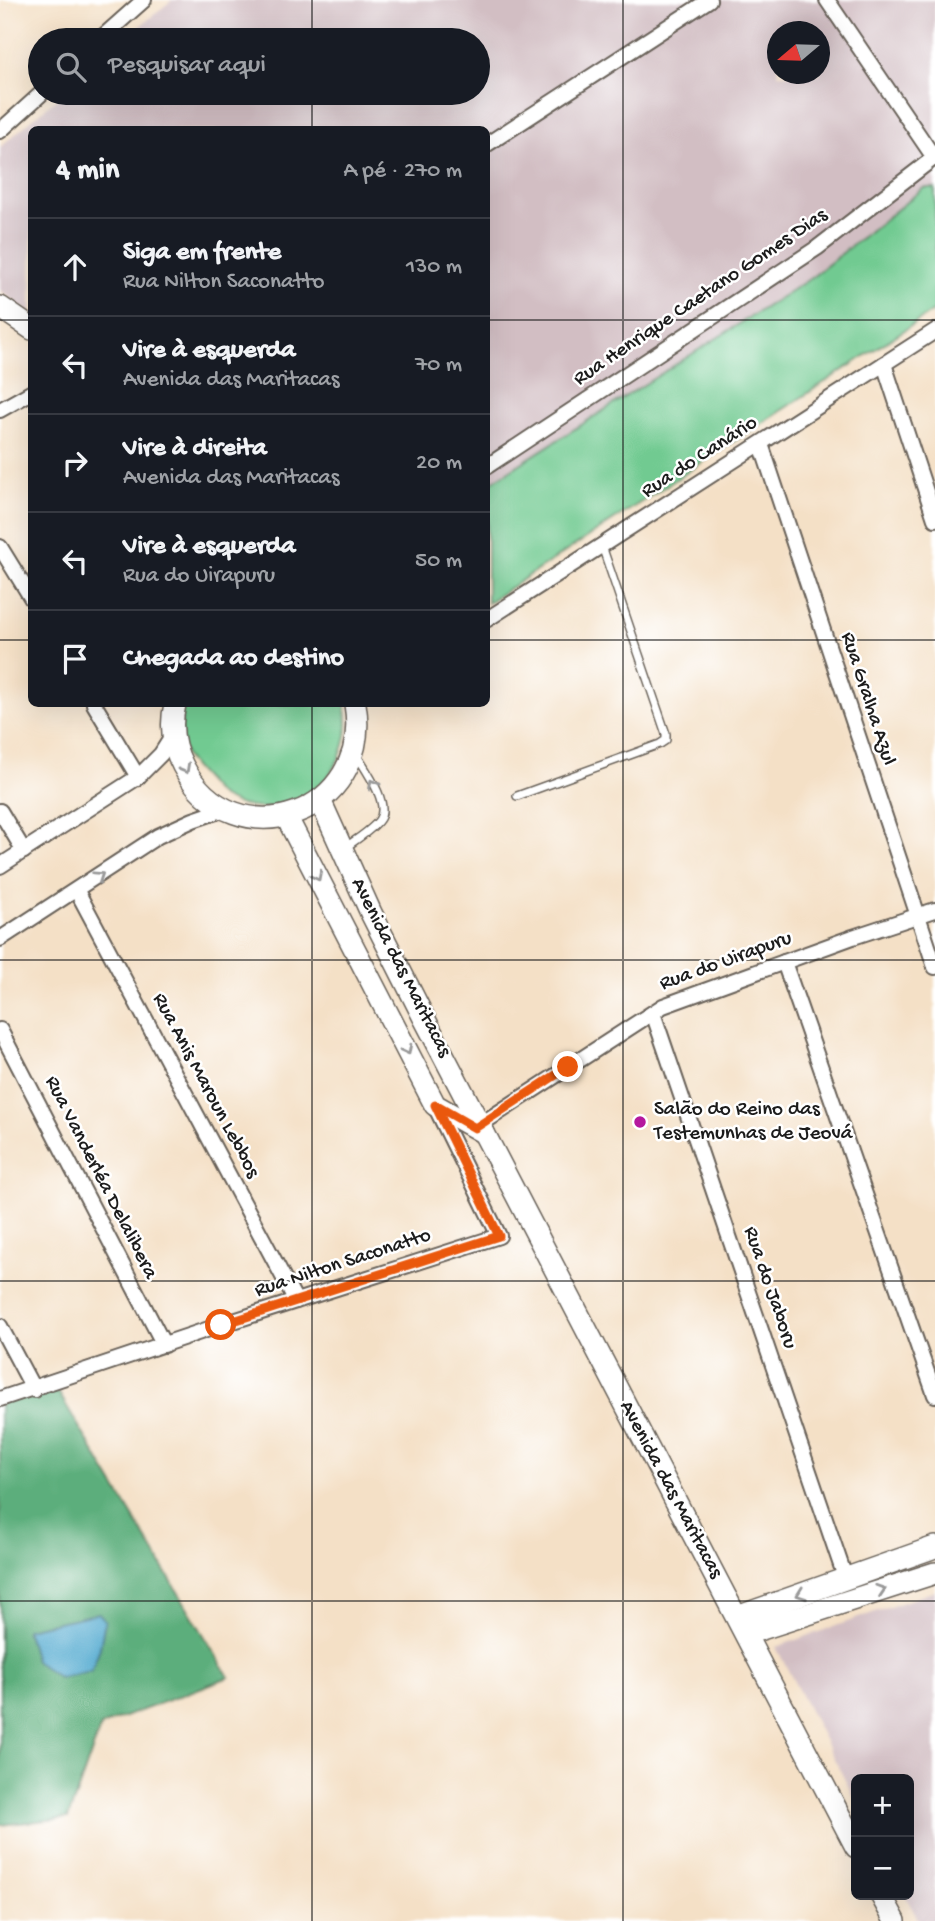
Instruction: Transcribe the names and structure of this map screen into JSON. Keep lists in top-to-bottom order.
{
  "streets": {
    "street": [
      "Rua Henrique Caetano Gomes Dias",
      "Rua do Canário",
      "Rua Gralha Azul",
      "Rua do Uirapuru",
      "Avenida das Maritacas",
      "Rua Anis Maroun Lebbos",
      "Rua Vanderléa Delalibera",
      "Rua Nilton Saconatto",
      "Rua do Jaboru"
    ]
  },
  "crossings": [
    ["Rua do Canário", "Rua Gralha Azul"],
    ["Rua Gralha Azul", "Rua do Uirapuru"],
    ["Rua do Uirapuru", "Avenida das Maritacas"],
    ["Rua do Uirapuru", "Rua do Jaboru"],
    ["Avenida das Maritacas", "Rua Nilton Saconatto"],
    ["Rua Anis Maroun Lebbos", "Rua Nilton Saconatto"],
    ["Rua Vanderléa Delalibera", "Rua Nilton Saconatto"]
  ],
  "places": ["Salão do Reino das Testemunhas de Jeová"],
  "north": "left",
  "page": {
    "search": "Pesquisar aqui",
    "heading": ["4 min", "A pé · 270 m"],
    "list": [
      ["Siga em frente", "Rua Nilton Saconatto", "130 m"],
      ["Vire à esquerda", "Avenida das Maritacas", "70 m"],
      ["Vire à direita", "Avenida das Maritacas", "20 m"],
      ["Vire à esquerda", "Rua do Uirapuru", "50 m"],
      "Chegada ao destino"
    ],
    "map_buttons": ["+", "−"]
  }
}
